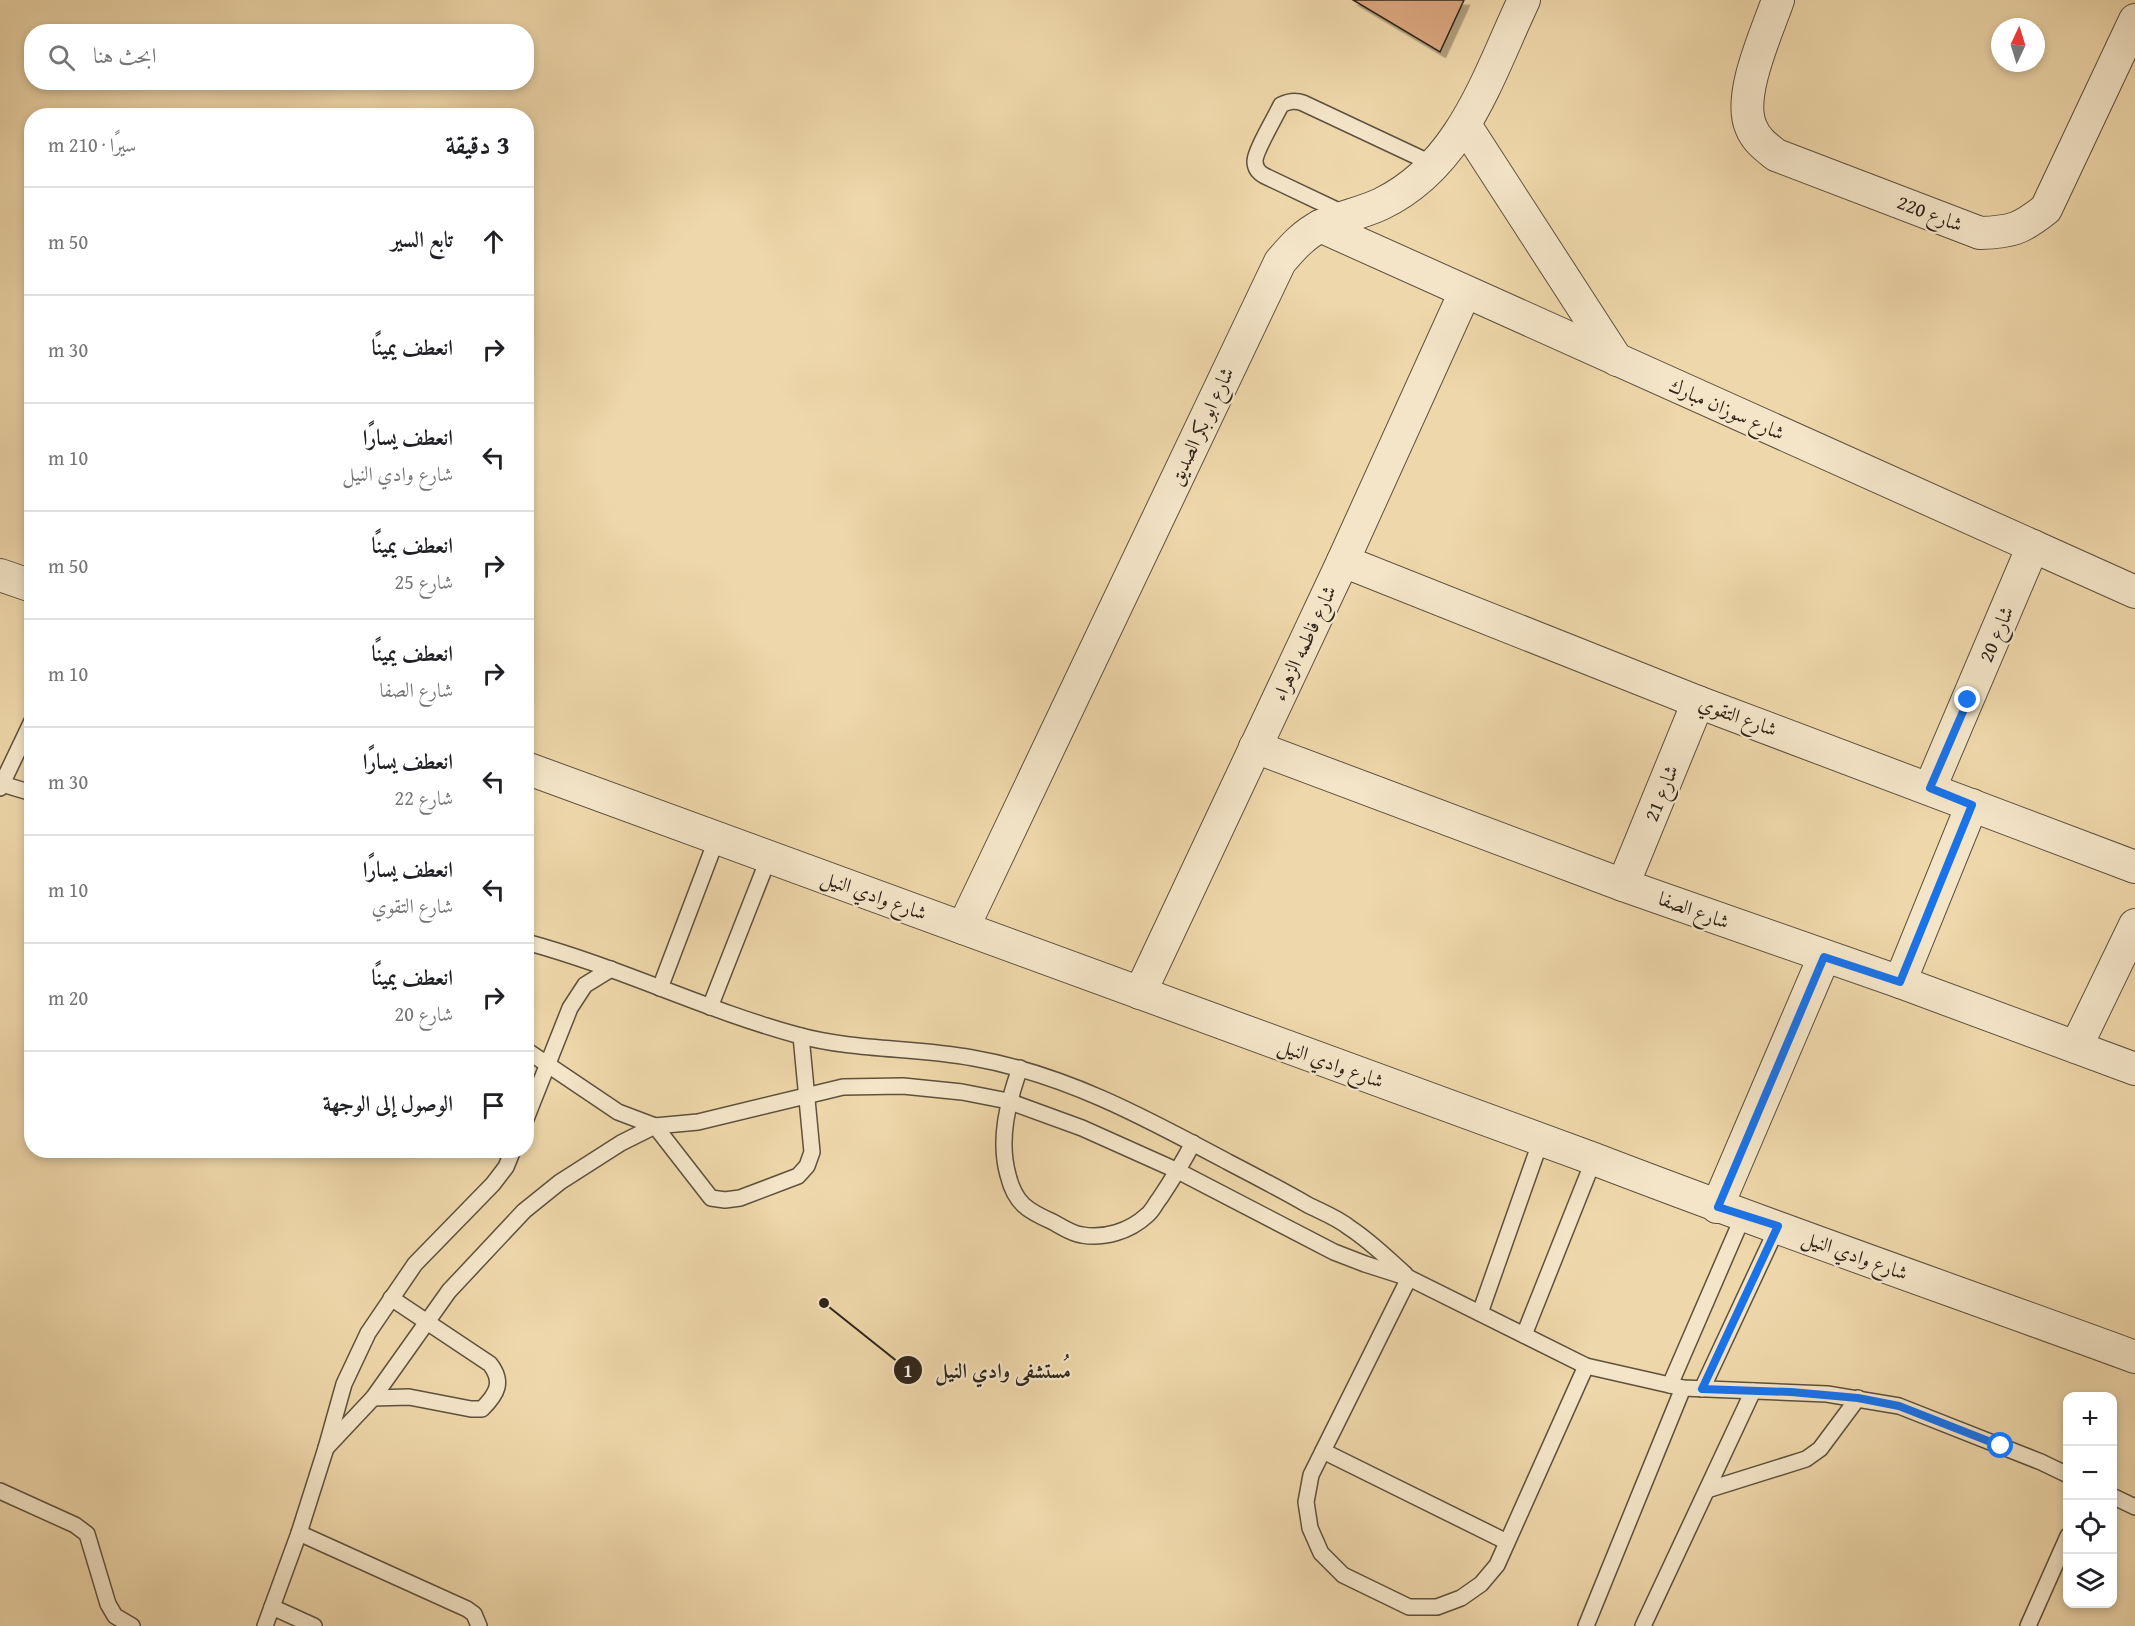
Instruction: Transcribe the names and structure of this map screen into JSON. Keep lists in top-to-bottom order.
{
  "streets": {
    "street": [
      "شارع 220",
      "شارع سوزان مبارك",
      "شارع ابو بكر الصديق",
      "شارع 20",
      "شارع فاطمه الزهراء",
      "شارع التقوي",
      "شارع 21",
      "شارع وادي النيل",
      "شارع الصفا"
    ]
  },
  "crossings": [
    ["شارع سوزان مبارك", "شارع ابو بكر الصديق"],
    ["شارع سوزان مبارك", "شارع 20"],
    ["شارع سوزان مبارك", "شارع فاطمه الزهراء"],
    ["شارع ابو بكر الصديق", "شارع وادي النيل"],
    ["شارع 20", "شارع التقوي"],
    ["شارع فاطمه الزهراء", "شارع التقوي"],
    ["شارع فاطمه الزهراء", "شارع وادي النيل"],
    ["شارع فاطمه الزهراء", "شارع الصفا"],
    ["شارع التقوي", "شارع 21"],
    ["شارع 21", "شارع الصفا"]
  ],
  "places": ["مُستشفى وادي النيل"],
  "north": "top",
  "page": {
    "search": "ابحث هنا",
    "heading": ["3 دقيقة", "سيرًا · 210 m"],
    "list": [
      ["تابع السير", "50 m"],
      ["انعطف يمينًا", "30 m"],
      ["انعطف يسارًا", "شارع وادي النيل", "10 m"],
      ["انعطف يمينًا", "شارع 25", "50 m"],
      ["انعطف يمينًا", "شارع الصفا", "10 m"],
      ["انعطف يسارًا", "شارع 22", "30 m"],
      ["انعطف يسارًا", "شارع التقوي", "10 m"],
      ["انعطف يمينًا", "شارع 20", "20 m"],
      "الوصول إلى الوجهة"
    ],
    "map_buttons": ["+", "−"]
  }
}
